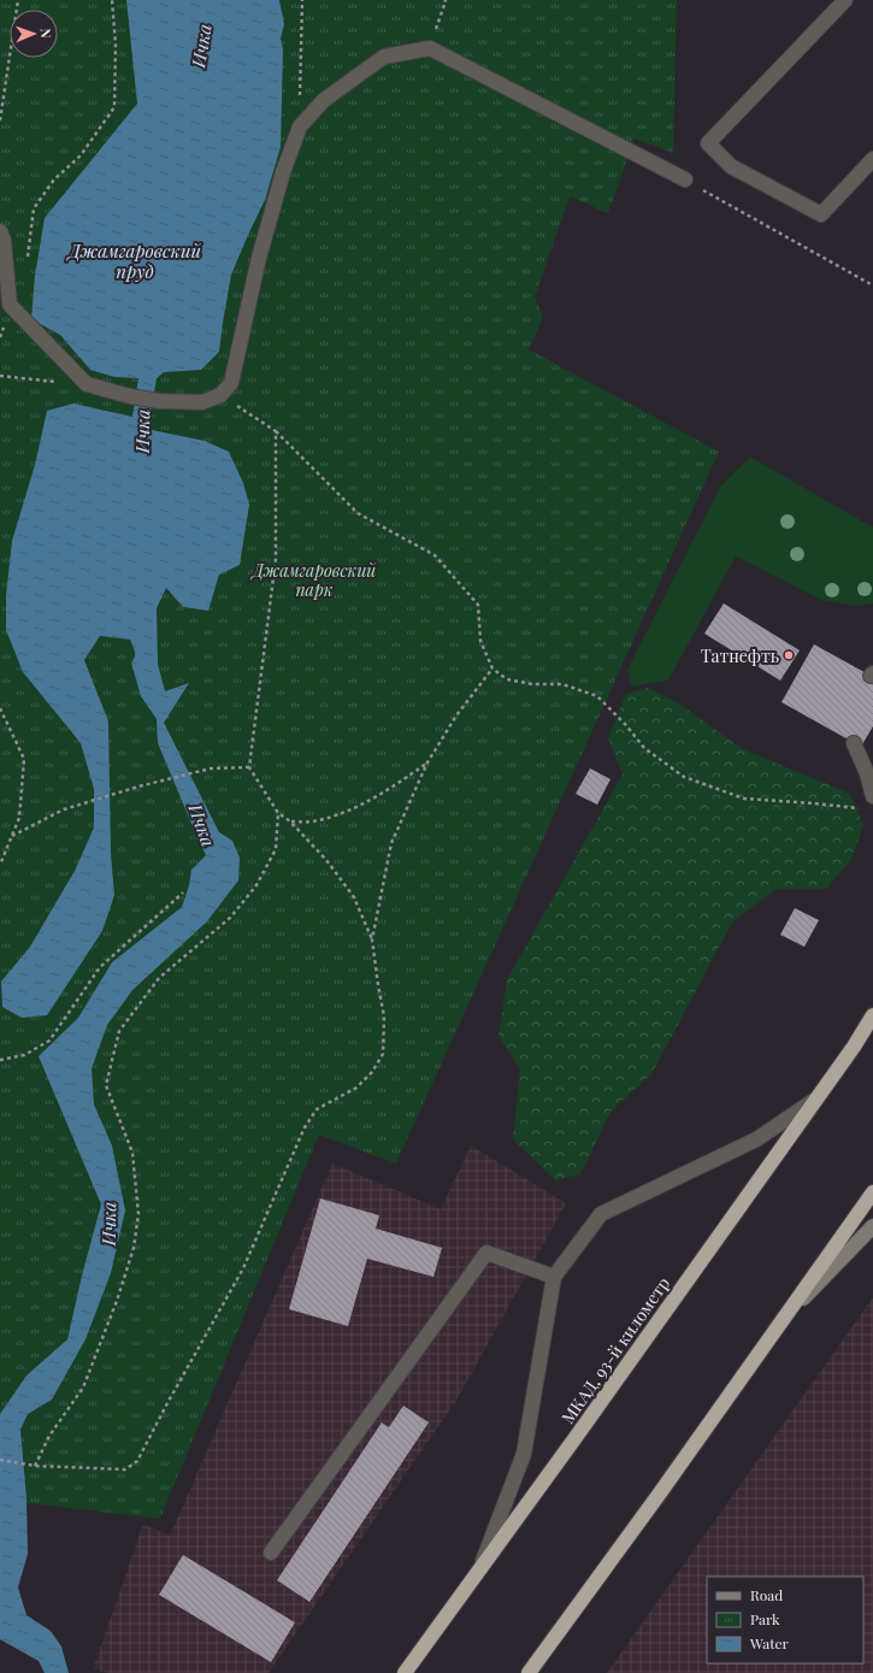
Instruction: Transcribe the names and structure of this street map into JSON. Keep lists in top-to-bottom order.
{
  "streets": {
    "highway": ["МКАД, 93-й километр"]
  },
  "water": ["Ичка", "Джамгаровский пруд"],
  "parks": ["Джамгаровский парк"],
  "places": ["Татнефть"],
  "legend": ["Road", "Park", "Water"],
  "north": "right"
}
